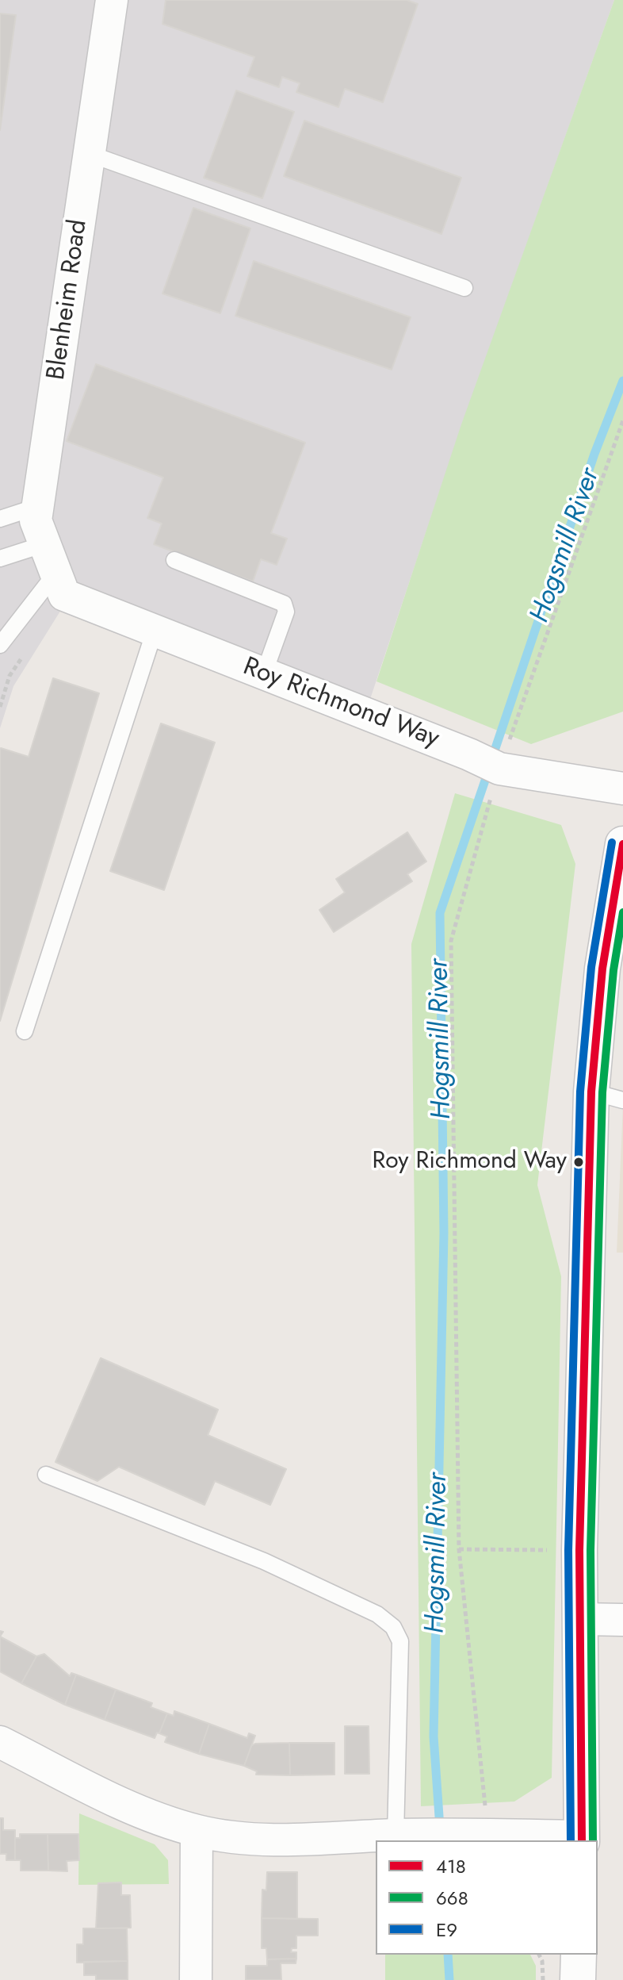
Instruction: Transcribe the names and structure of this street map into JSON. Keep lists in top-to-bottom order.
{
  "streets": {
    "street": ["Blenheim Road", "Roy Richmond Way"]
  },
  "crossings": [
    ["Blenheim Road", "Roy Richmond Way"]
  ],
  "water": ["Hogsmill River"],
  "places": ["Roy Richmond Way"],
  "lines": ["transit line E9", "transit line 418", "transit line 668"],
  "legend": ["418", "668", "E9"]
}
